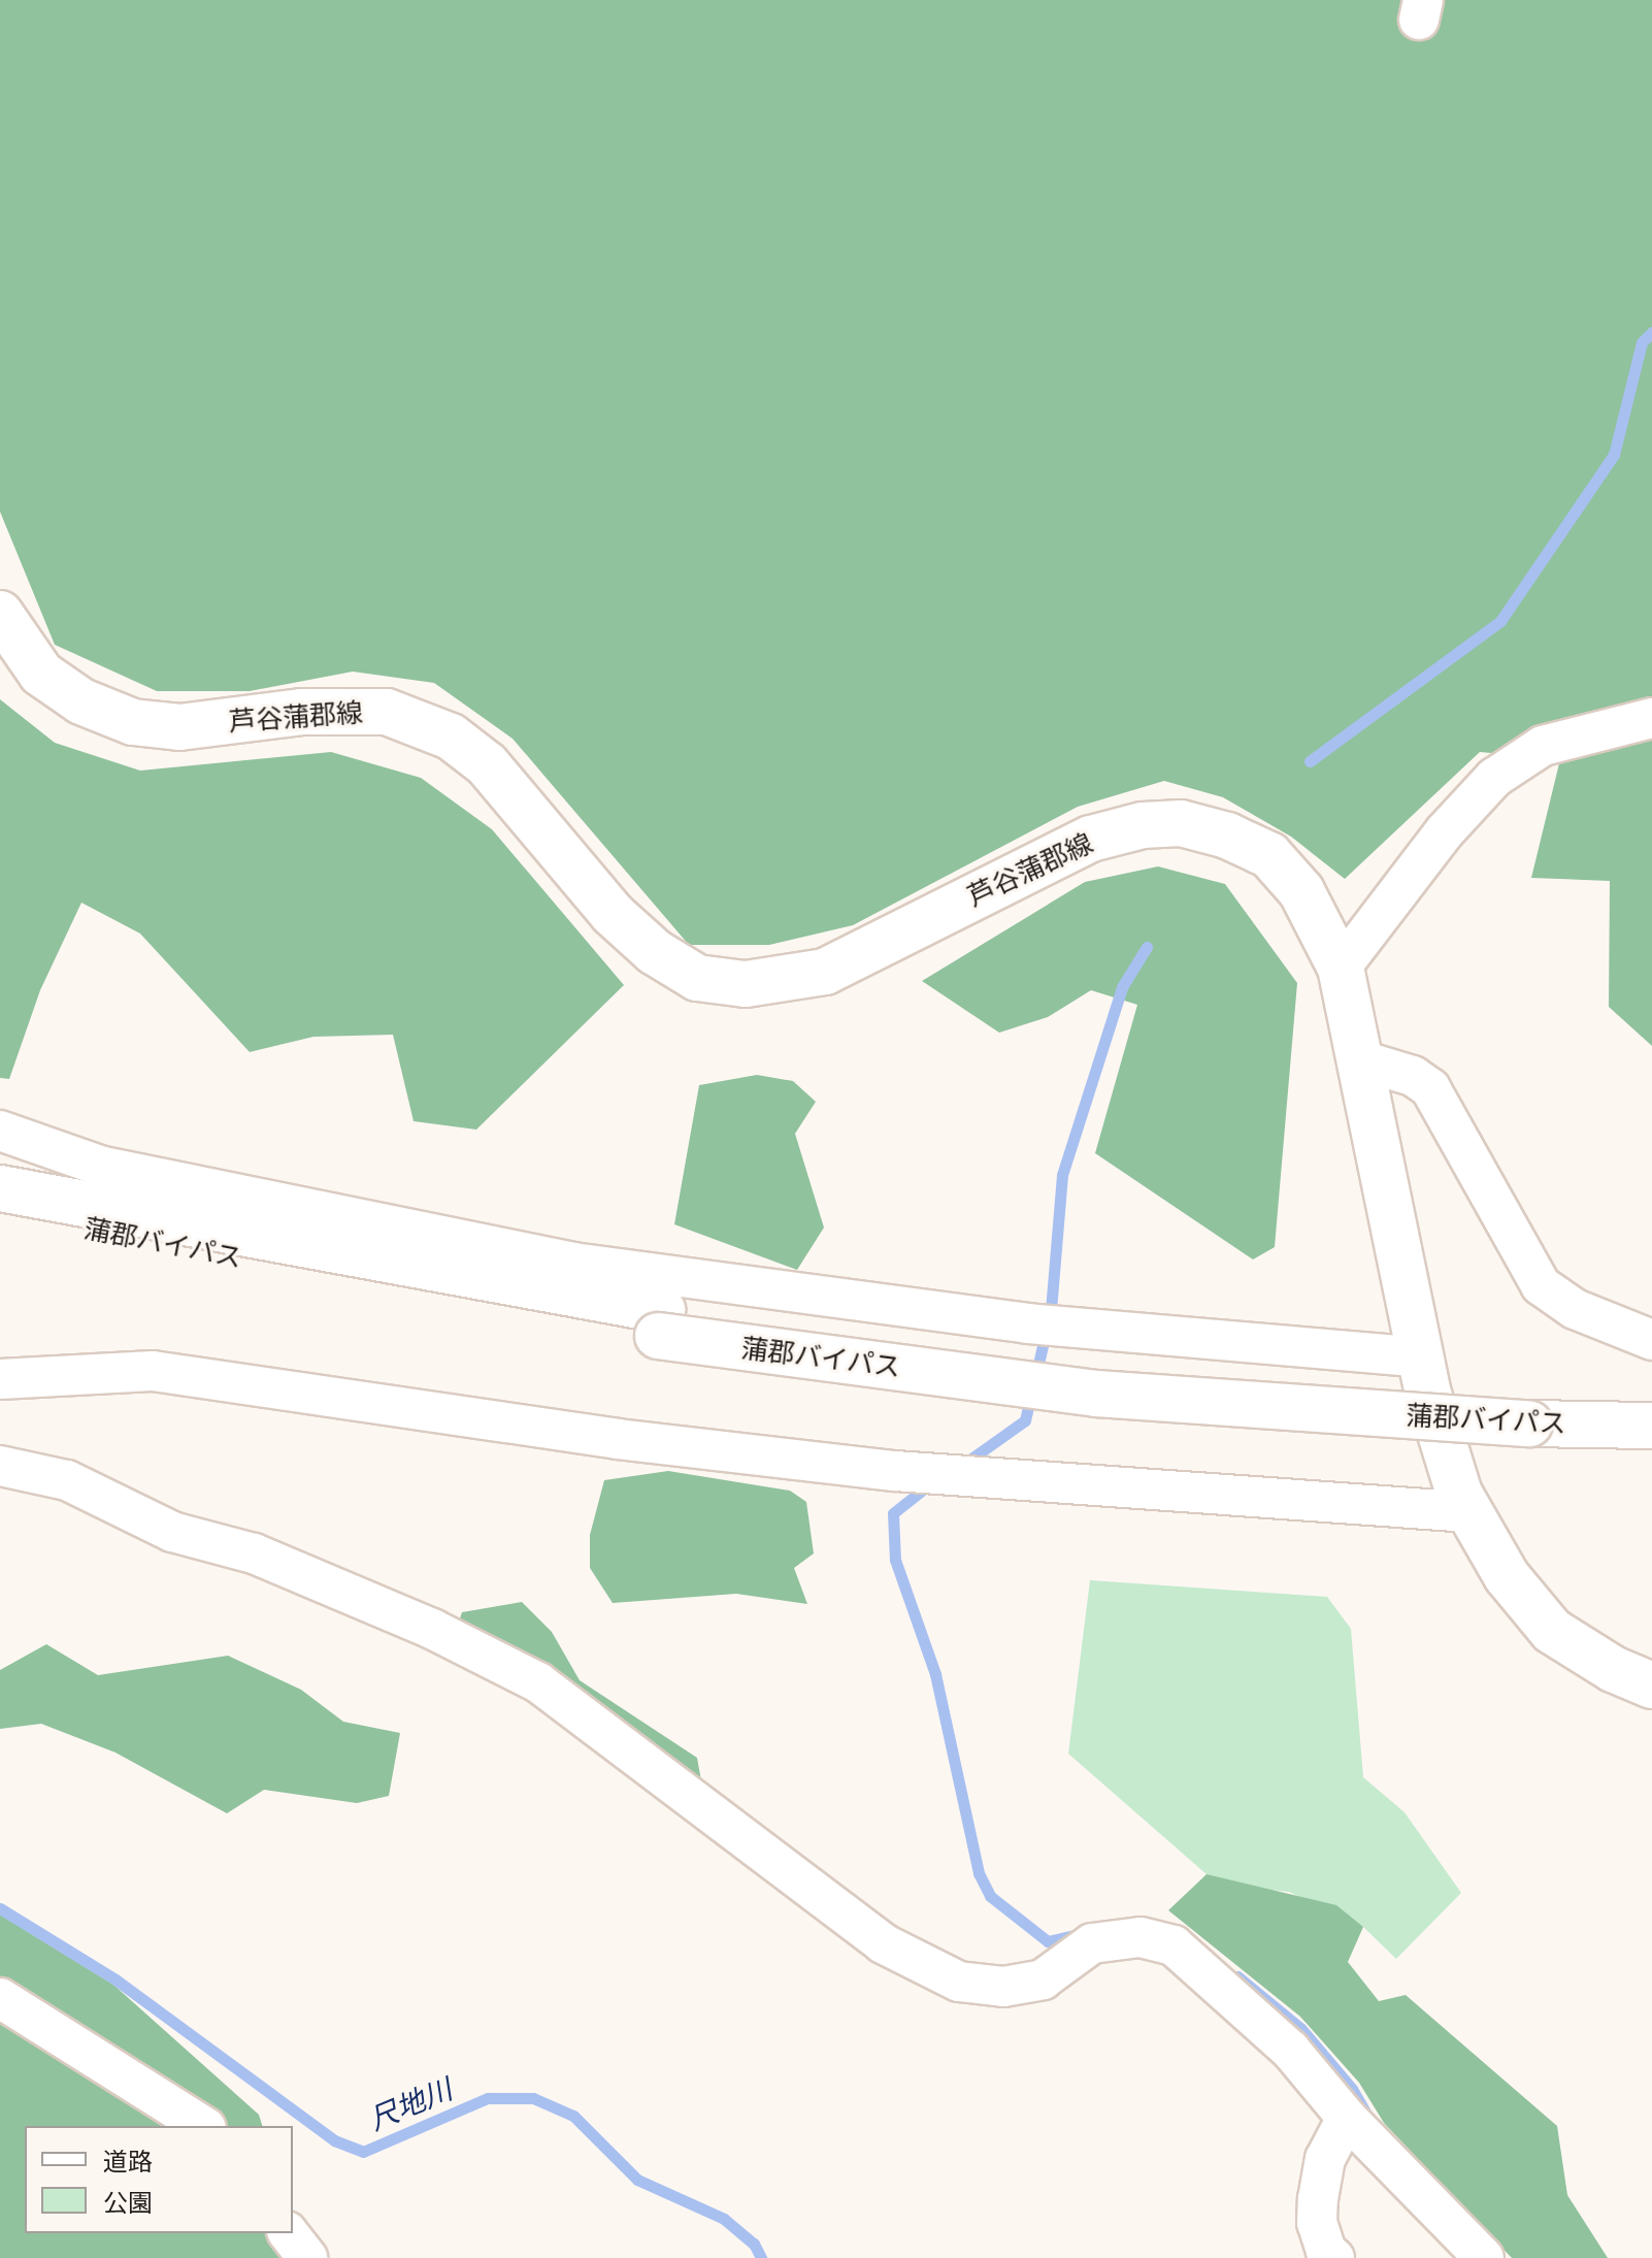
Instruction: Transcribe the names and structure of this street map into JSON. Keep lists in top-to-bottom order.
{
  "streets": {
    "main road": ["芦谷蒲郡線", "蒲郡バイパス"]
  },
  "water": ["尺地川"],
  "legend": ["道路", "公園"]
}
